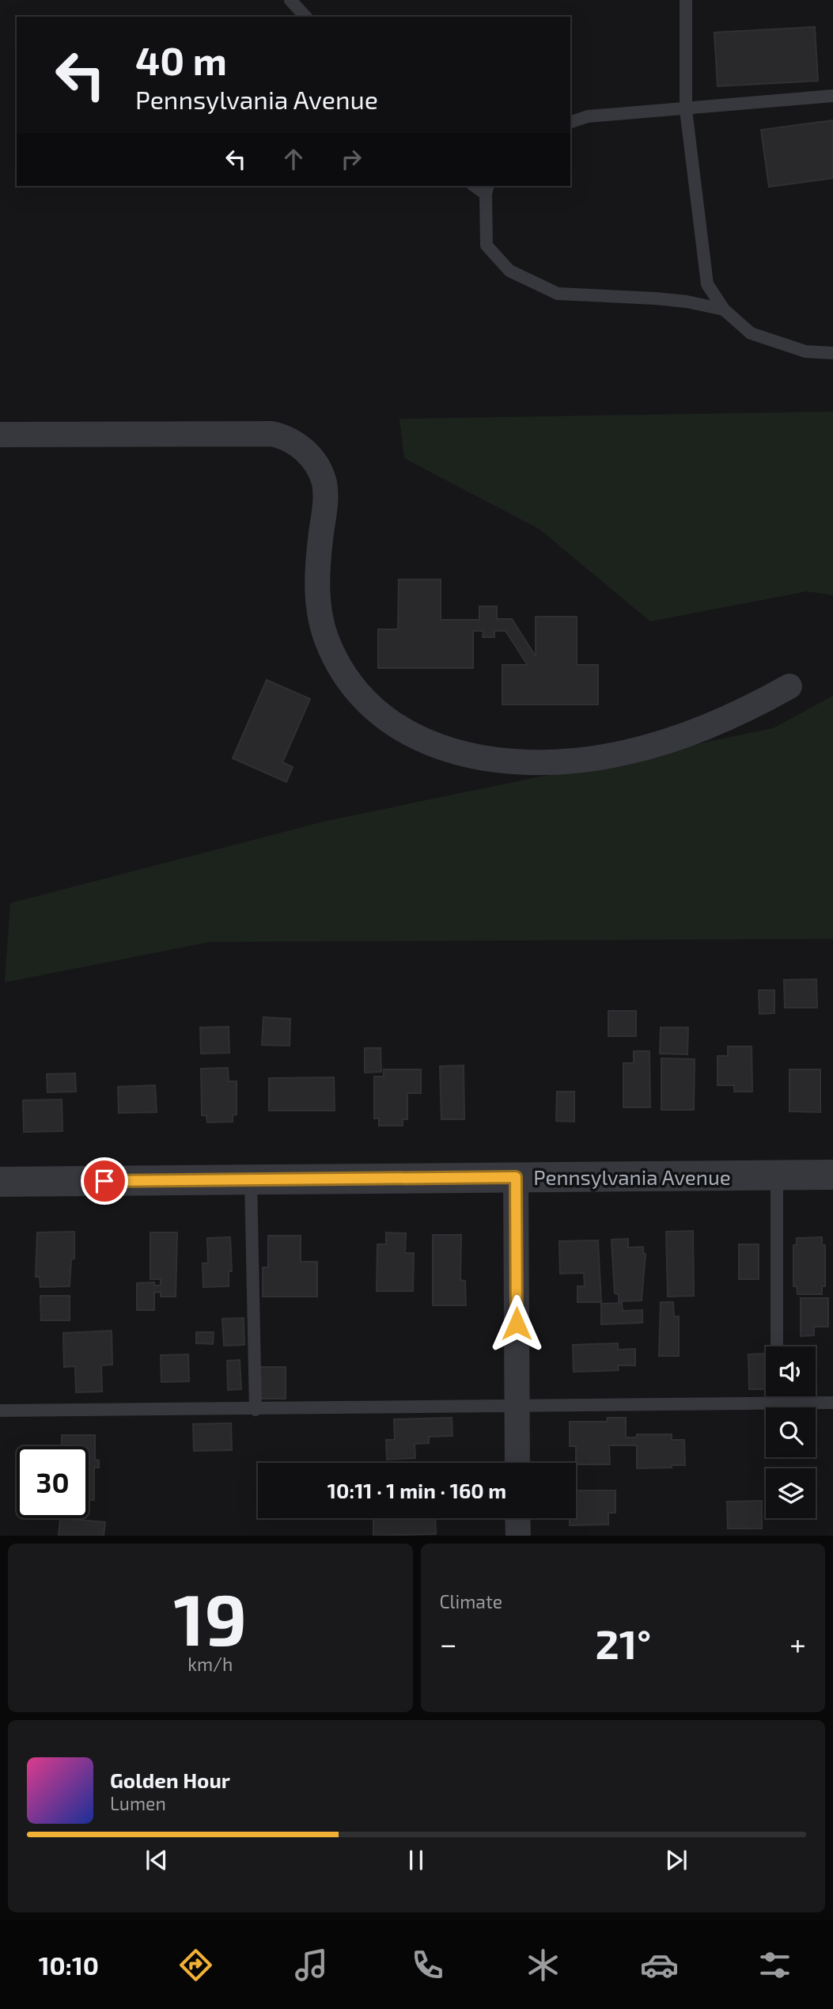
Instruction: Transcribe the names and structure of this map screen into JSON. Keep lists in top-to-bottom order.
{
  "streets": {
    "street": ["Pennsylvania Avenue"]
  },
  "page": {
    "turn": ["40 m", "Pennsylvania Avenue"],
    "limit": "30",
    "trip": "10:11 · 1 min · 160 m",
    "tile": [
      ["19", "km/h"],
      "Climate"
    ],
    "heat": ["−", "21°", "+"],
    "song": ["Golden Hour", "Lumen"],
    "tabs": "10:10"
  }
}
